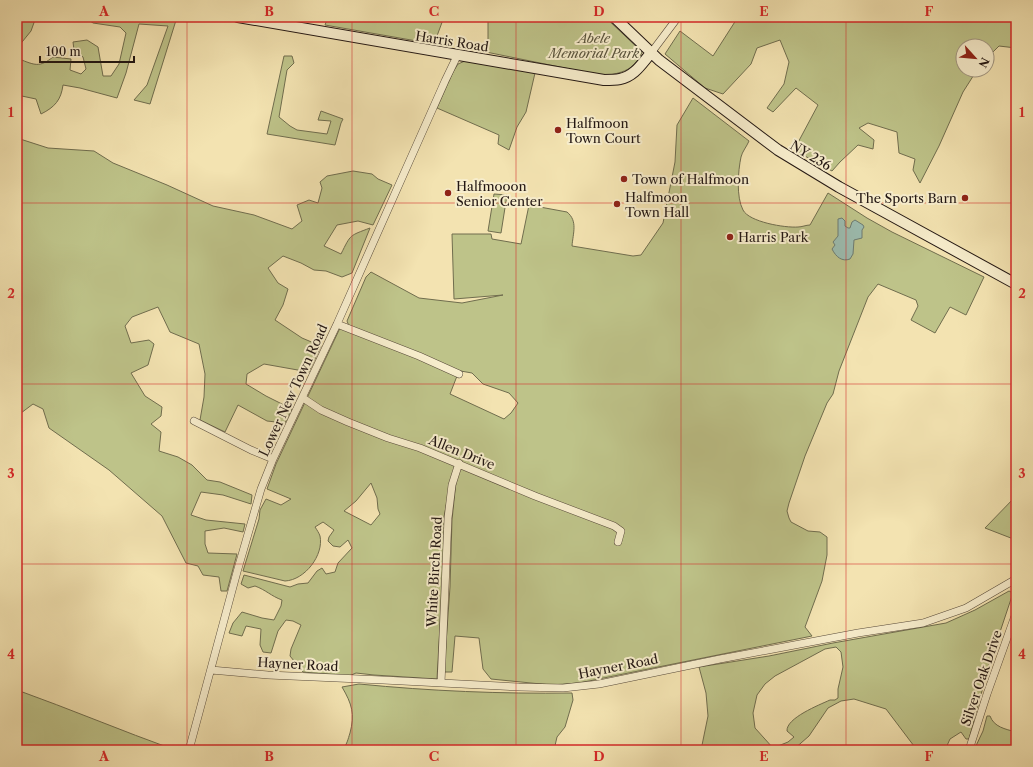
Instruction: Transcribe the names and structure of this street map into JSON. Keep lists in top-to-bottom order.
{
  "streets": {
    "main road": ["Harris Road", "NY 236"],
    "street": [
      "Lower New Town Road",
      "Allen Drive",
      "White Birch Road",
      "Hayner Road",
      "Silver Oak Drive"
    ]
  },
  "crossings": [
    ["Harris Road", "NY 236"],
    ["Harris Road", "Lower New Town Road"],
    ["Lower New Town Road", "Allen Drive"],
    ["Lower New Town Road", "Hayner Road"],
    ["Allen Drive", "White Birch Road"],
    ["White Birch Road", "Hayner Road"]
  ],
  "parks": ["Abele Memorial Park"],
  "places": [
    "Halfmoon Town Court",
    "Town of Halfmoon",
    "Halfmooon Senior Center",
    "The Sports Barn",
    "Halfmoon Town Hall",
    "Harris Park"
  ],
  "scale_bar": "100 m",
  "north": "bottom right",
  "grid": {
    "columns": [
      "A",
      "B",
      "C",
      "D",
      "E",
      "F"
    ],
    "rows": [
      "1",
      "2",
      "3",
      "4"
    ]
  }
}
